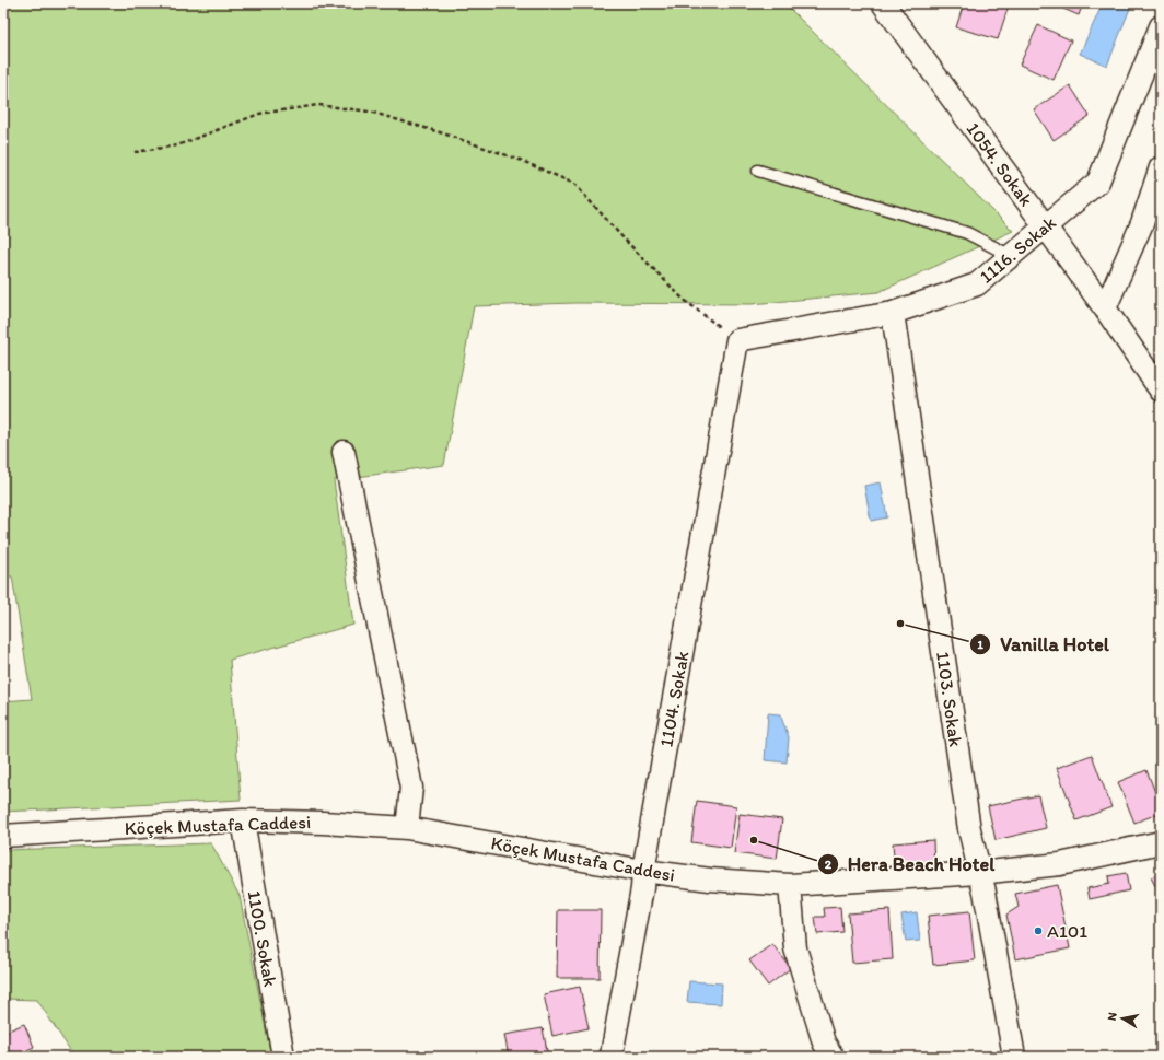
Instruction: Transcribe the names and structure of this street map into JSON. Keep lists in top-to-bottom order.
{
  "streets": {
    "street": [
      "1054. Sokak",
      "1116. Sokak",
      "1104. Sokak",
      "1103. Sokak",
      "Köçek Mustafa Caddesi",
      "1100. Sokak"
    ]
  },
  "crossings": [
    ["1054. Sokak", "1116. Sokak"],
    ["1116. Sokak", "1104. Sokak"],
    ["1116. Sokak", "1103. Sokak"],
    ["1104. Sokak", "Köçek Mustafa Caddesi"],
    ["1103. Sokak", "Köçek Mustafa Caddesi"],
    ["Köçek Mustafa Caddesi", "1100. Sokak"]
  ],
  "places": ["Vanilla Hotel", "Hera Beach Hotel", "A101"],
  "north": "left"
}
